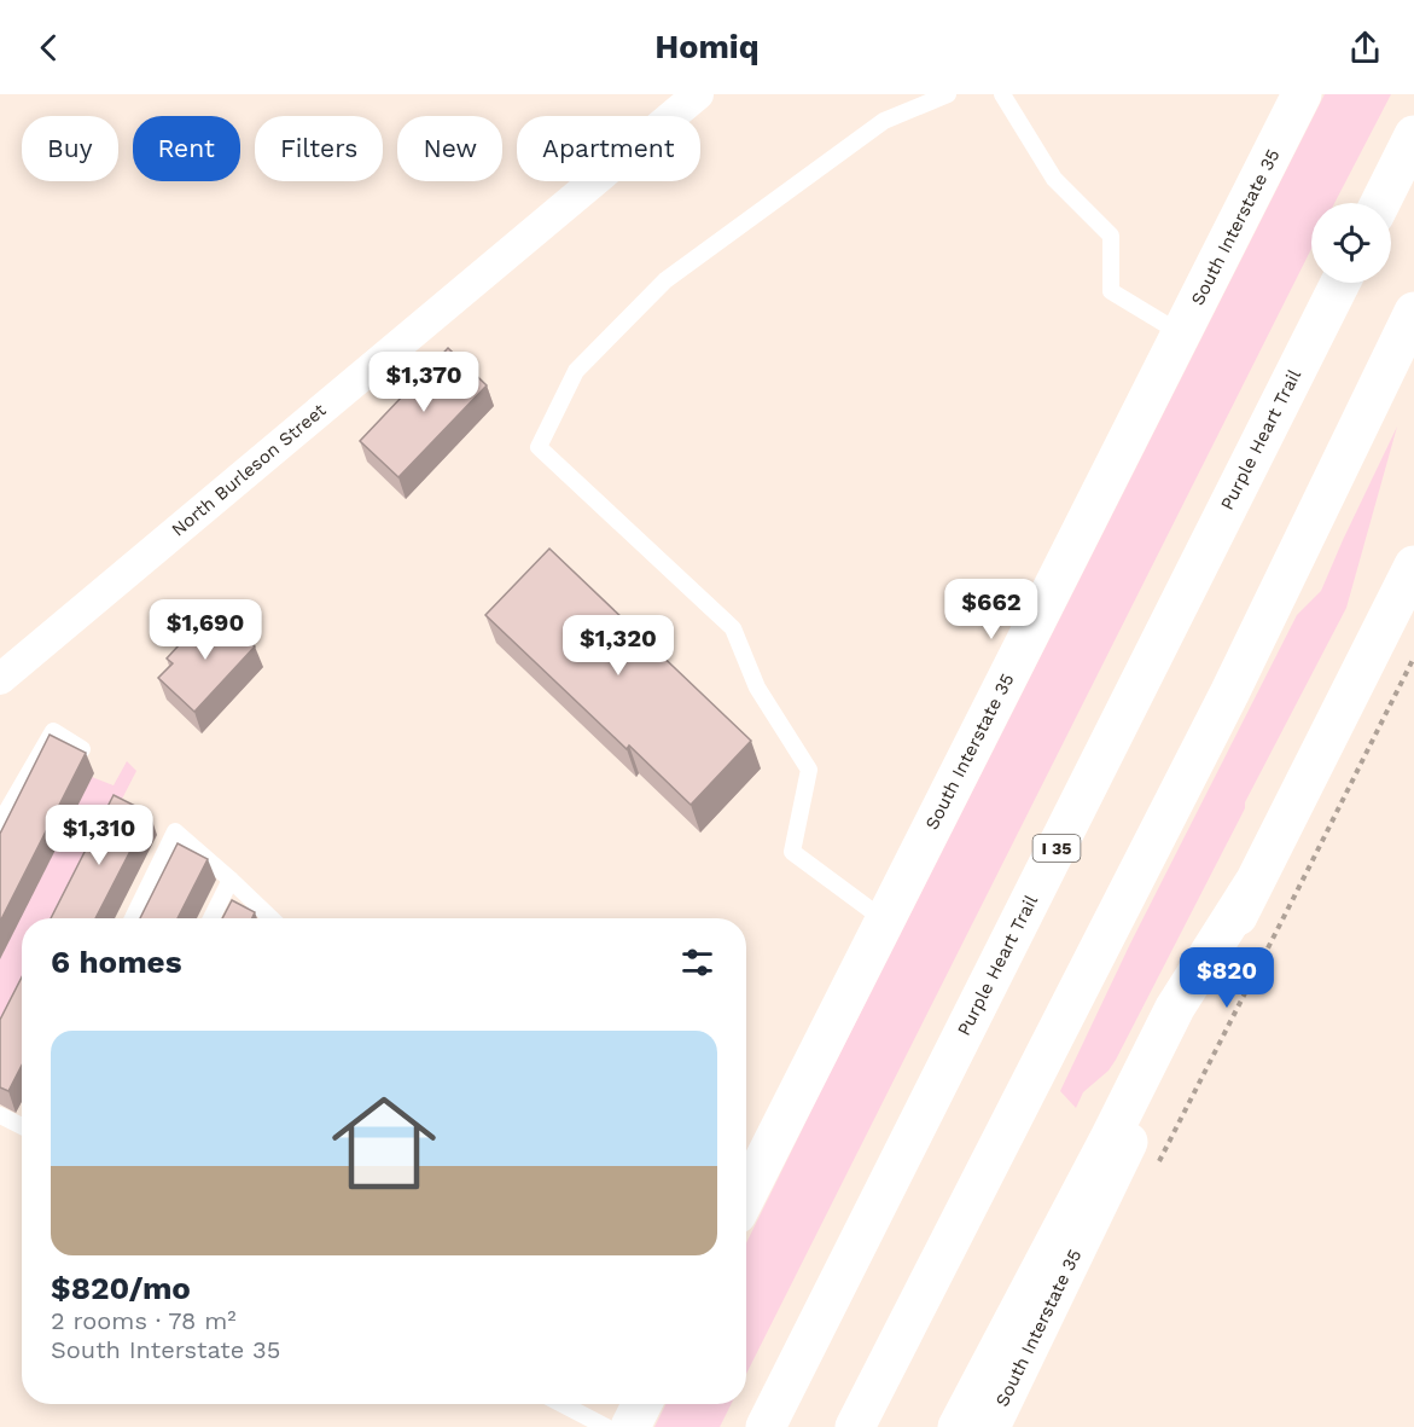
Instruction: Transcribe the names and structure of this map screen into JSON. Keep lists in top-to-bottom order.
{
  "streets": {
    "main road": ["South Interstate 35", "Purple Heart Trail", "I 35"],
    "street": ["North Burleson Street"]
  },
  "page": {
    "header": "Homiq",
    "chip": [
      "Buy",
      "Rent",
      "Filters",
      "New",
      "Apartment"
    ],
    "price": [
      "$1,370",
      "$662",
      "$1,690",
      "$1,320",
      "$1,310",
      "$820"
    ],
    "heading": "6 homes",
    "list": [
      {
        "name": "$820/mo",
        "note": "2 rooms · 78 m² · South Interstate 35"
      }
    ]
  }
}
